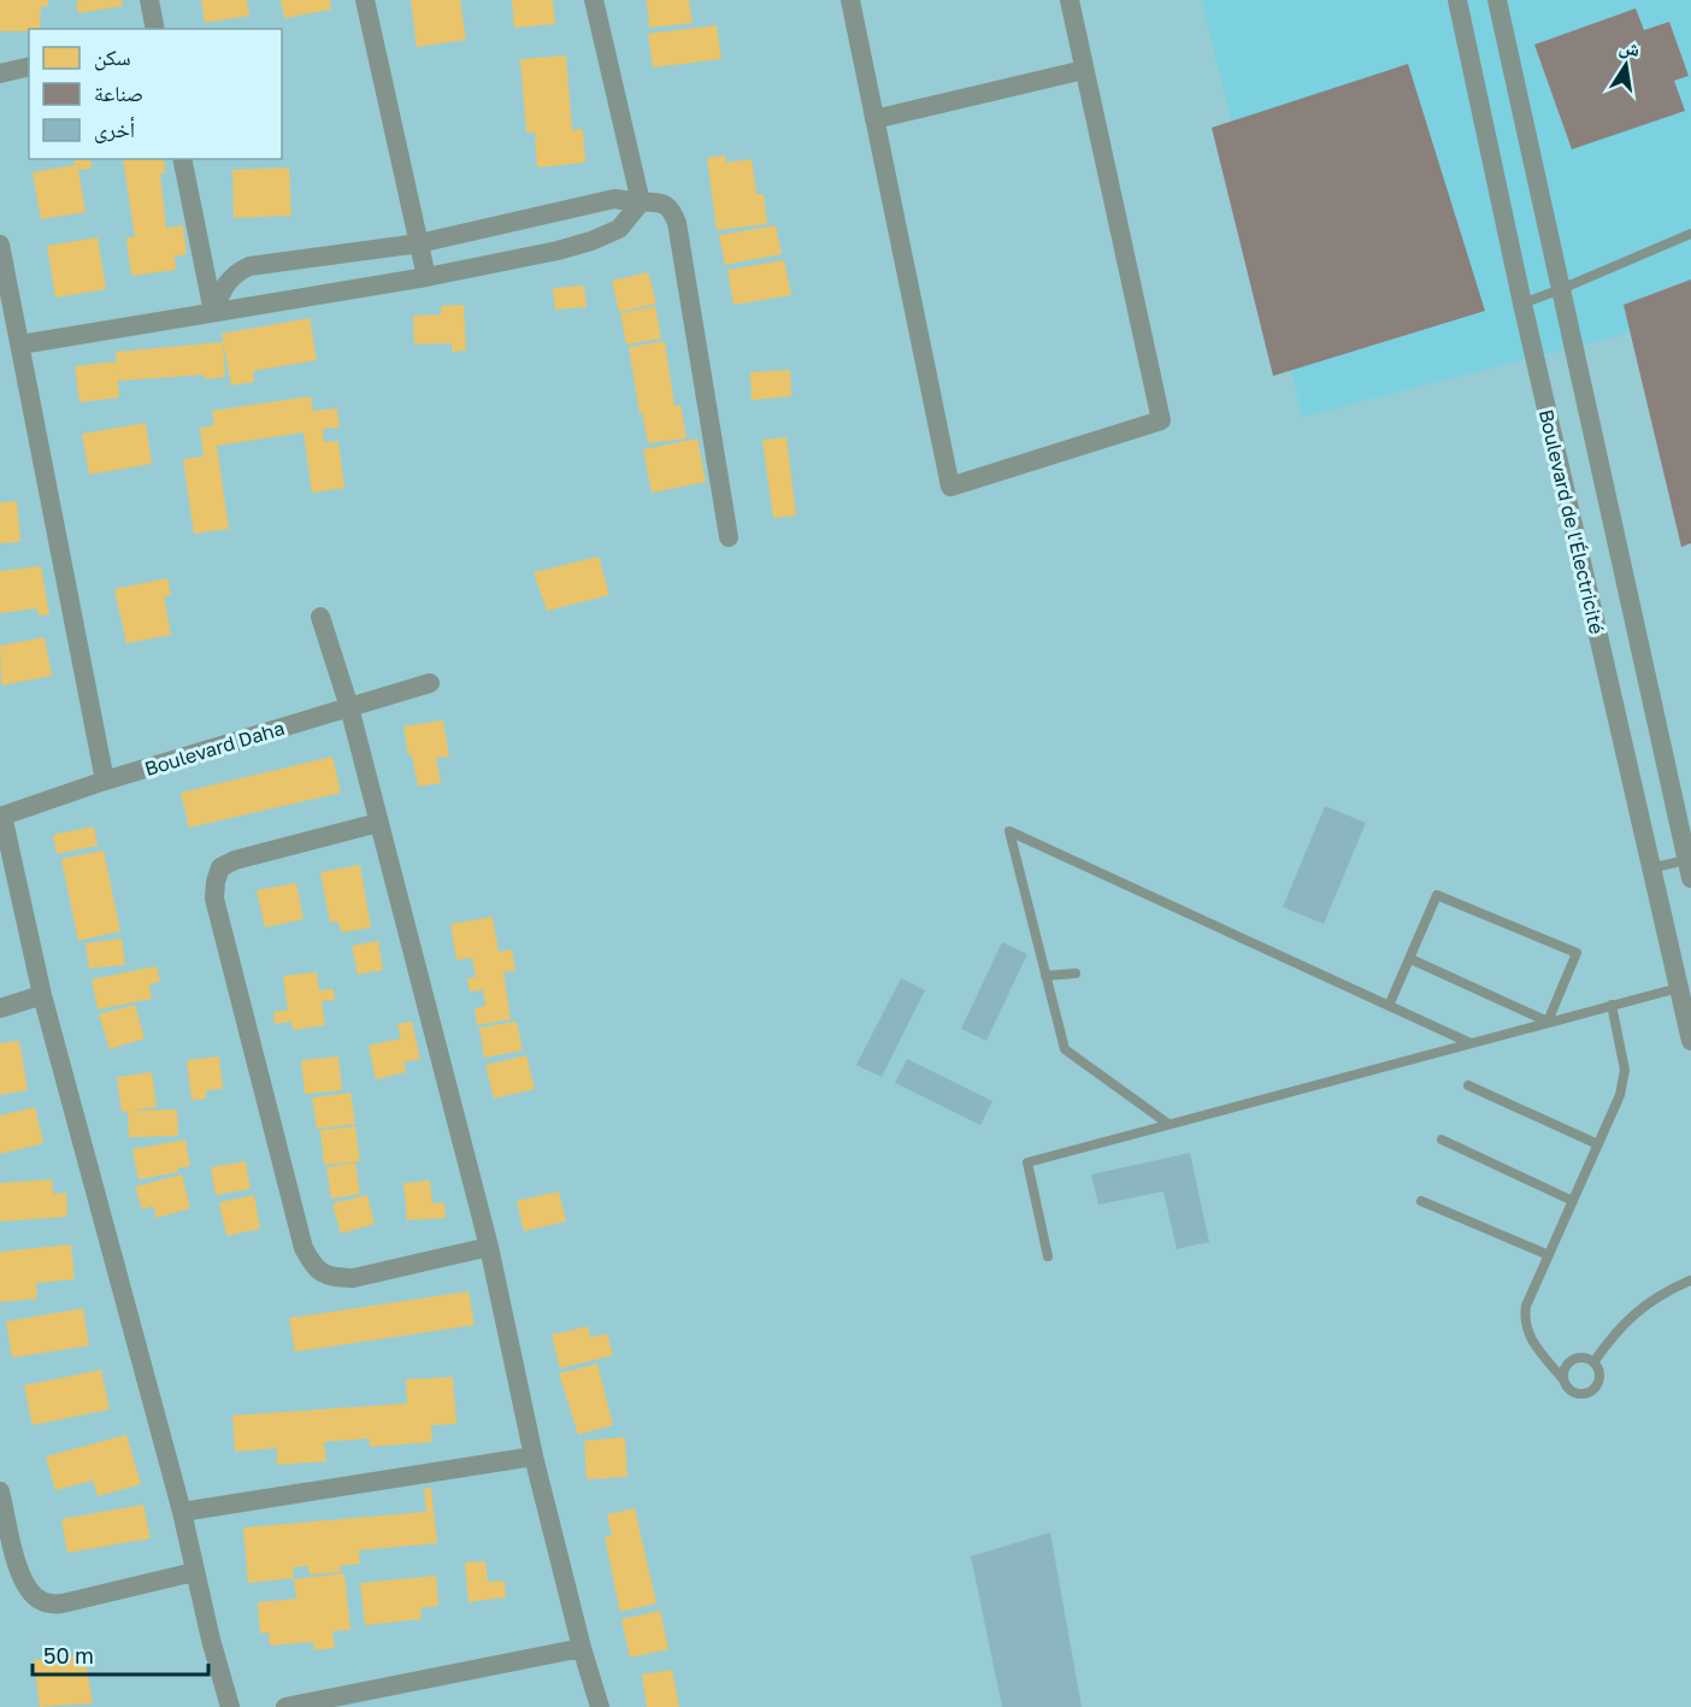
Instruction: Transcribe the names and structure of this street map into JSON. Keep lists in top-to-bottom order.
{
  "streets": {
    "street": ["Boulevard de l'Électricité", "Boulevard Daha"]
  },
  "legend": ["سكن", "صناعة", "أخرى"],
  "scale_bar": "50 m",
  "north": "top"
}
